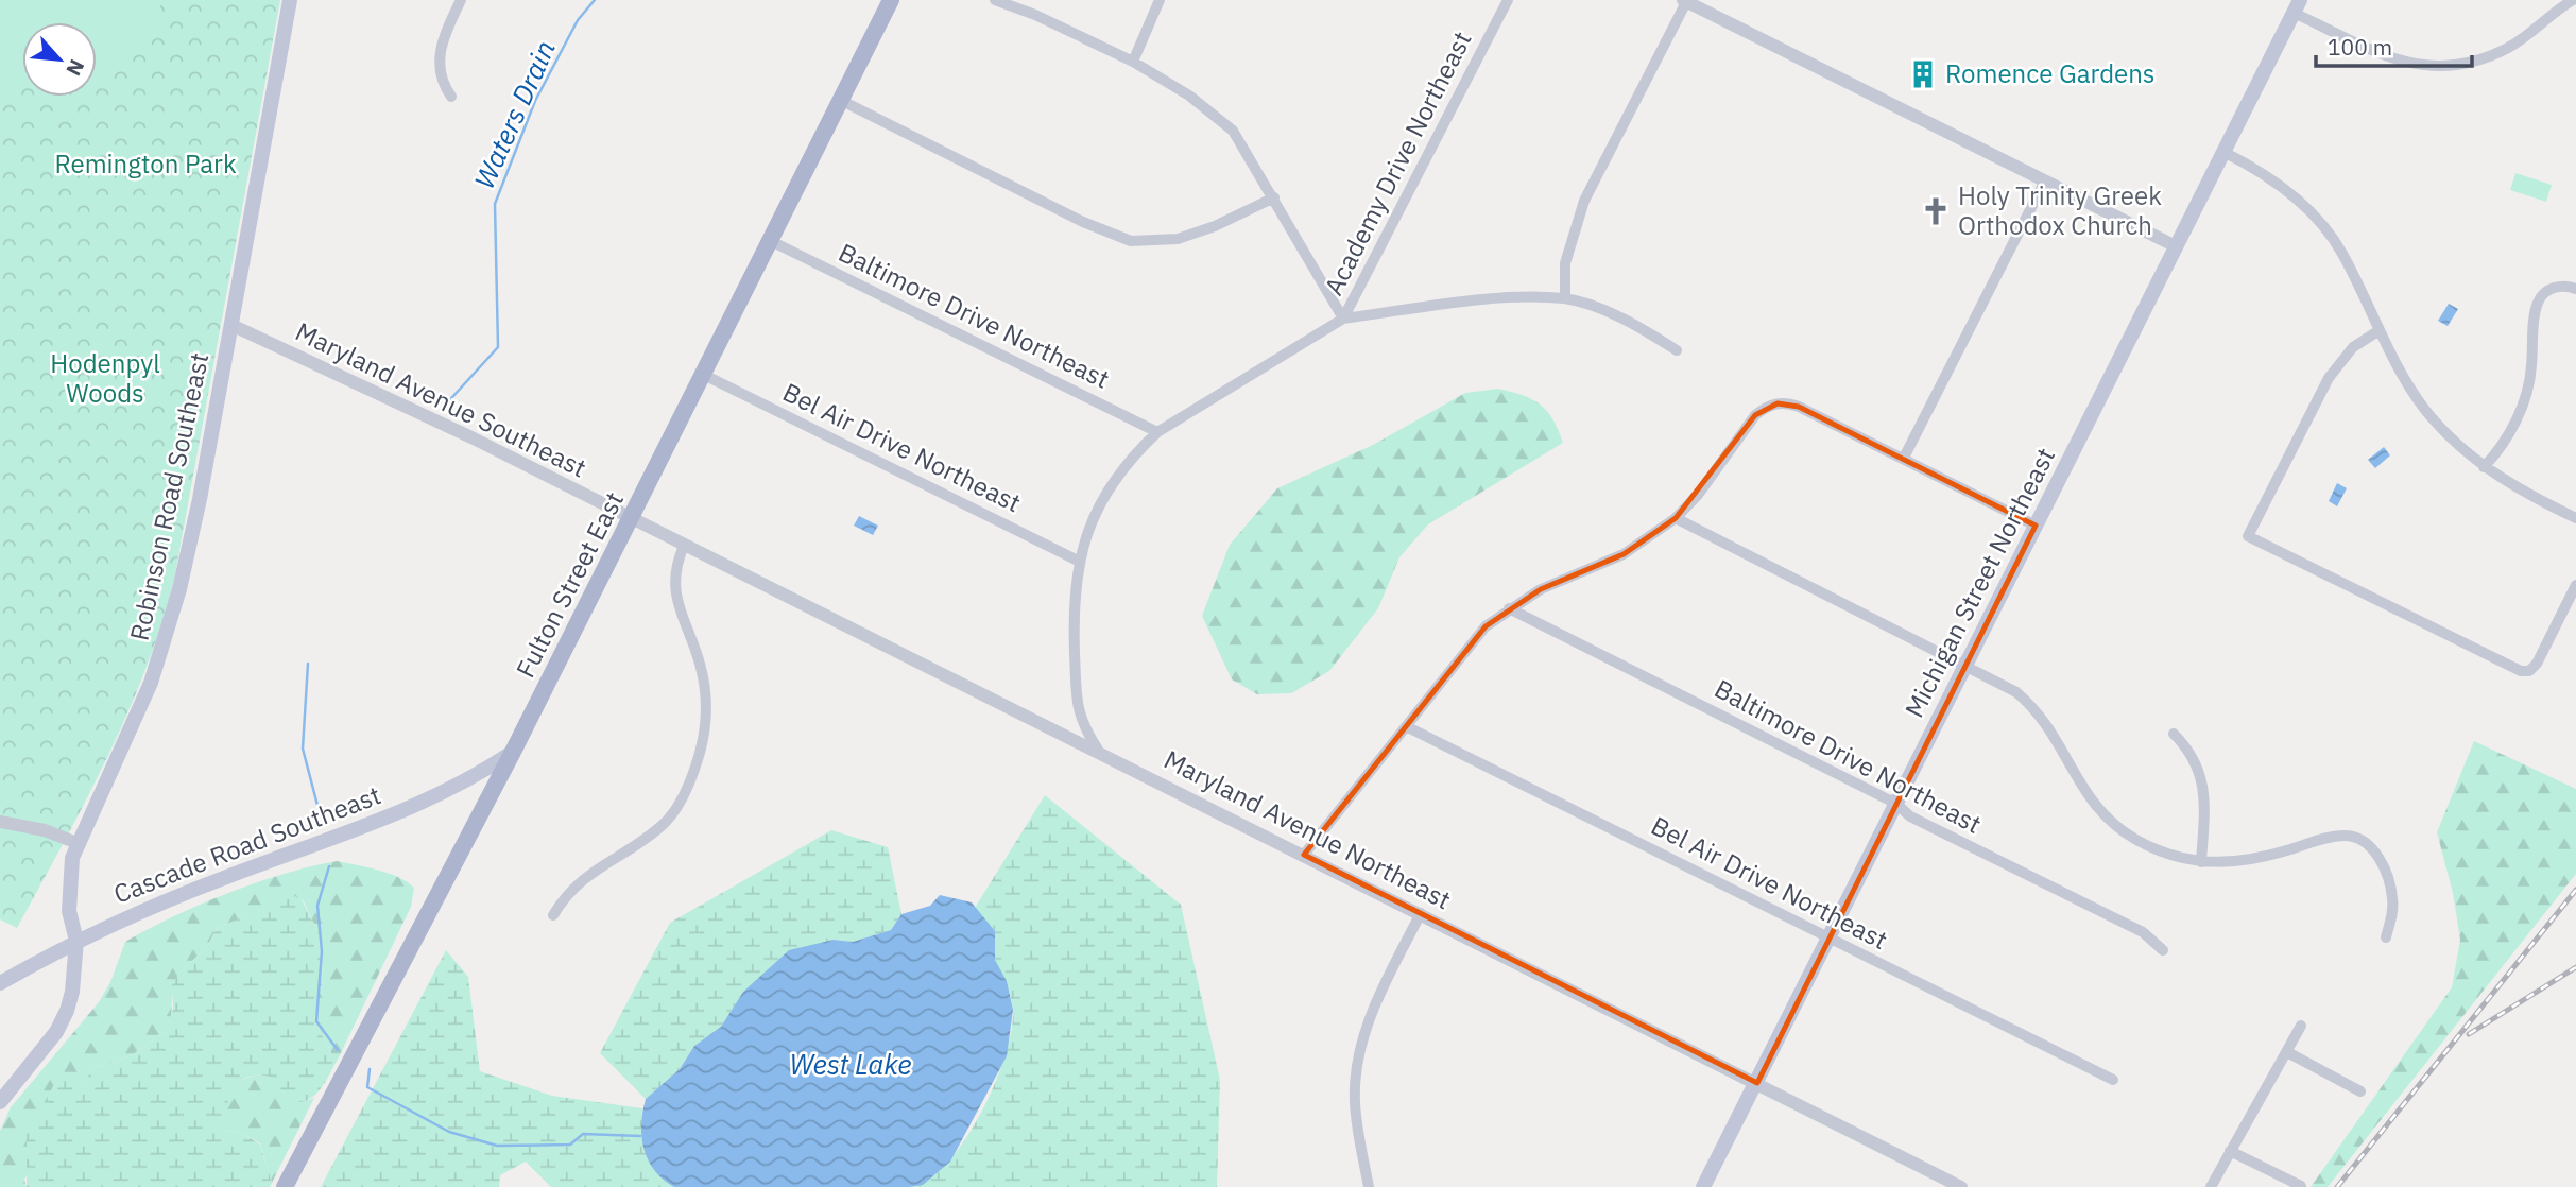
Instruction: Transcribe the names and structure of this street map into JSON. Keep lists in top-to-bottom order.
{
  "streets": {
    "main road": [
      "Robinson Road Southeast",
      "Michigan Street Northeast",
      "Fulton Street East",
      "Cascade Road Southeast"
    ],
    "street": [
      "Academy Drive Northeast",
      "Baltimore Drive Northeast",
      "Maryland Avenue Southeast",
      "Bel Air Drive Northeast",
      "Maryland Avenue Northeast"
    ]
  },
  "crossings": [
    ["Academy Drive Northeast", "Baltimore Drive Northeast"],
    ["Academy Drive Northeast", "Bel Air Drive Northeast"],
    ["Academy Drive Northeast", "Maryland Avenue Northeast"],
    ["Baltimore Drive Northeast", "Michigan Street Northeast"],
    ["Baltimore Drive Northeast", "Fulton Street East"],
    ["Maryland Avenue Southeast", "Robinson Road Southeast"],
    ["Maryland Avenue Southeast", "Fulton Street East"],
    ["Maryland Avenue Southeast", "Maryland Avenue Northeast"],
    ["Bel Air Drive Northeast", "Michigan Street Northeast"],
    ["Bel Air Drive Northeast", "Fulton Street East"],
    ["Robinson Road Southeast", "Cascade Road Southeast"],
    ["Michigan Street Northeast", "Maryland Avenue Northeast"],
    ["Fulton Street East", "Maryland Avenue Northeast"],
    ["Fulton Street East", "Cascade Road Southeast"]
  ],
  "water": ["Waters Drain", "West Lake"],
  "parks": ["Remington Park", "Hodenpyl Woods"],
  "places": {
    "building": ["Romence Gardens"],
    "church": ["Holy Trinity Greek Orthodox Church"]
  },
  "scale_bar": "100 m",
  "north": "bottom right"
}
